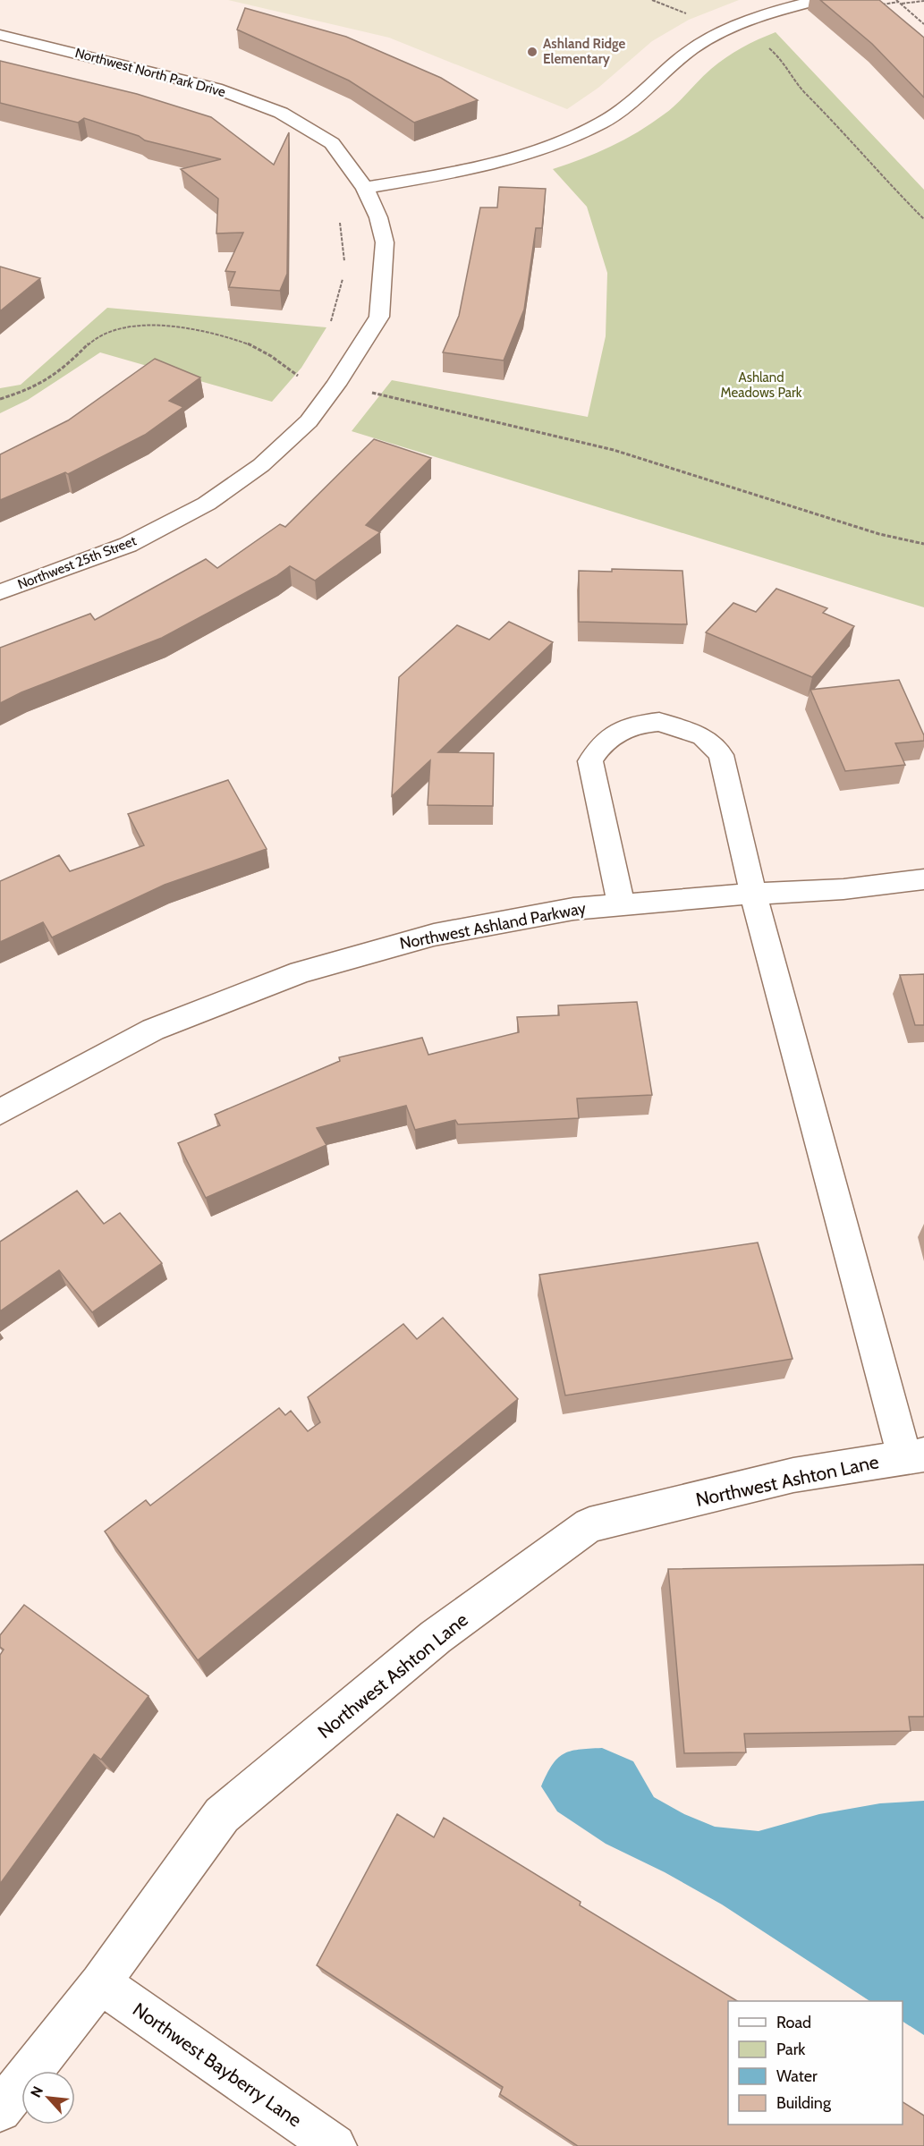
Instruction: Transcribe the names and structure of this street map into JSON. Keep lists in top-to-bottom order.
{
  "streets": {
    "street": [
      "Northwest North Park Drive",
      "Northwest 25th Street",
      "Northwest Ashland Parkway",
      "Northwest Ashton Lane",
      "Northwest Bayberry Lane"
    ]
  },
  "crossings": [
    ["Northwest North Park Drive", "Northwest 25th Street"],
    ["Northwest Ashton Lane", "Northwest Bayberry Lane"]
  ],
  "parks": ["Ashland Meadows Park"],
  "places": ["Ashland Ridge Elementary"],
  "legend": [
    "Road",
    "Park",
    "Water",
    "Building"
  ],
  "north": "top left"
}
